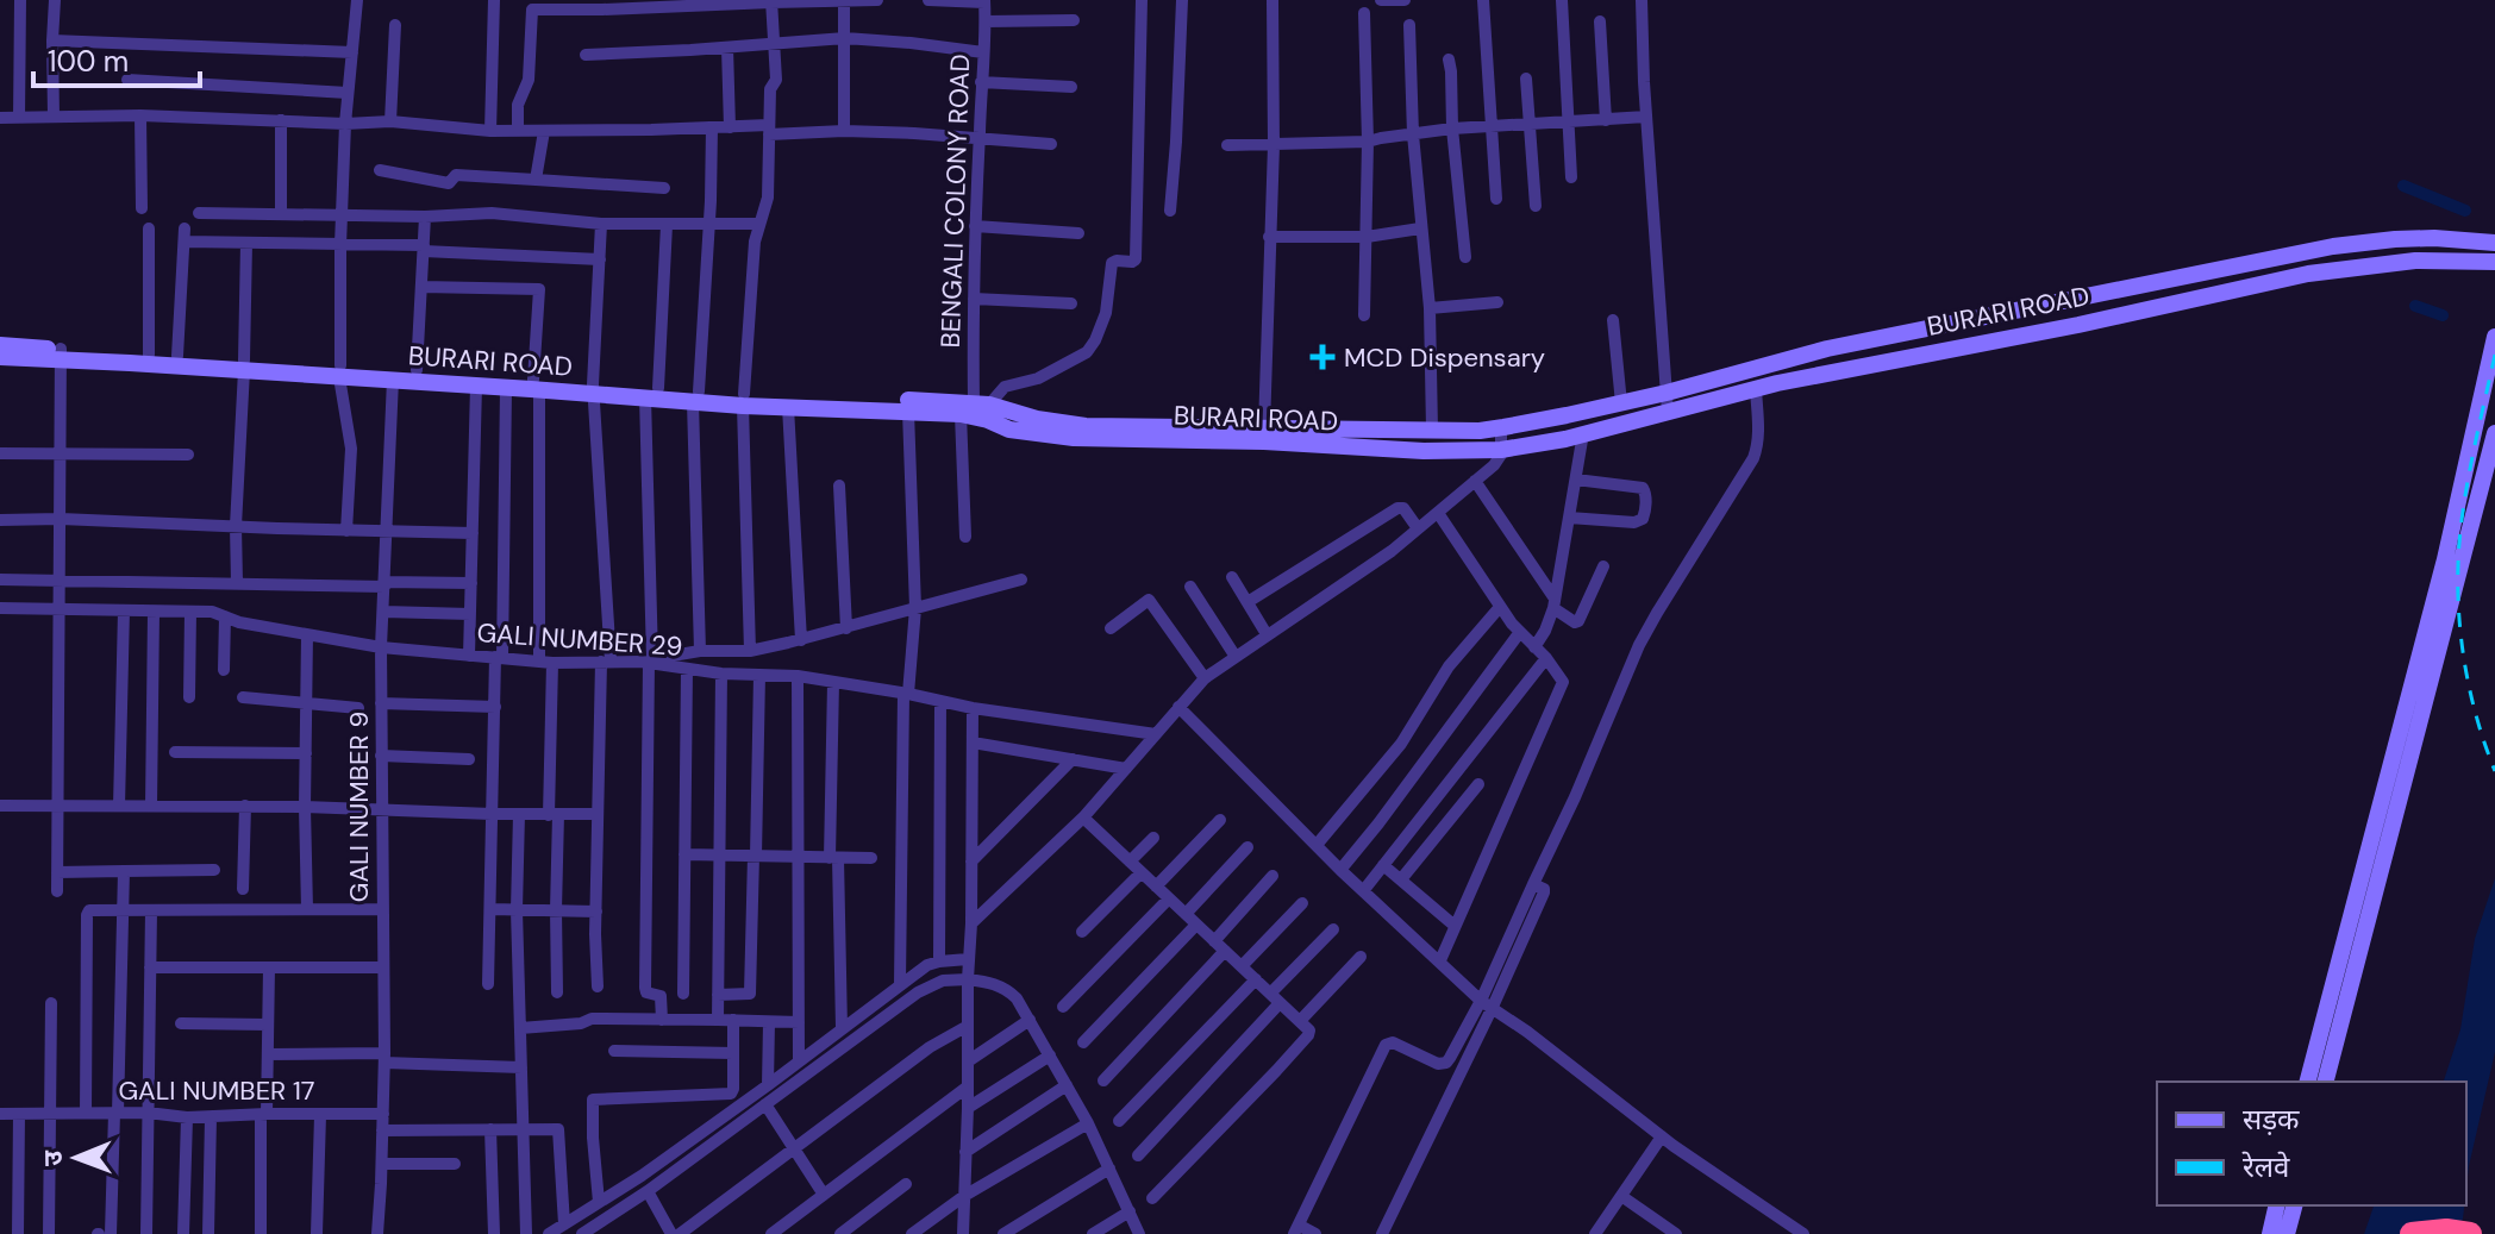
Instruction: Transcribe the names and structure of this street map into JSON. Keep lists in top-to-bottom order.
{
  "streets": {
    "main road": ["BURARI ROAD"],
    "street": [
      "BENGALI COLONY ROAD",
      "GALI NUMBER 29",
      "GALI NUMBER 9",
      "GALI NUMBER 17"
    ]
  },
  "crossings": [
    ["BENGALI COLONY ROAD", "BURARI ROAD"],
    ["BURARI ROAD", "GALI NUMBER 9"],
    ["GALI NUMBER 29", "GALI NUMBER 9"],
    ["GALI NUMBER 9", "GALI NUMBER 17"]
  ],
  "places": {
    "health": ["MCD Dispensary"]
  },
  "legend": ["सड़क", "रेलवे"],
  "scale_bar": "100 m",
  "north": "left"
}
